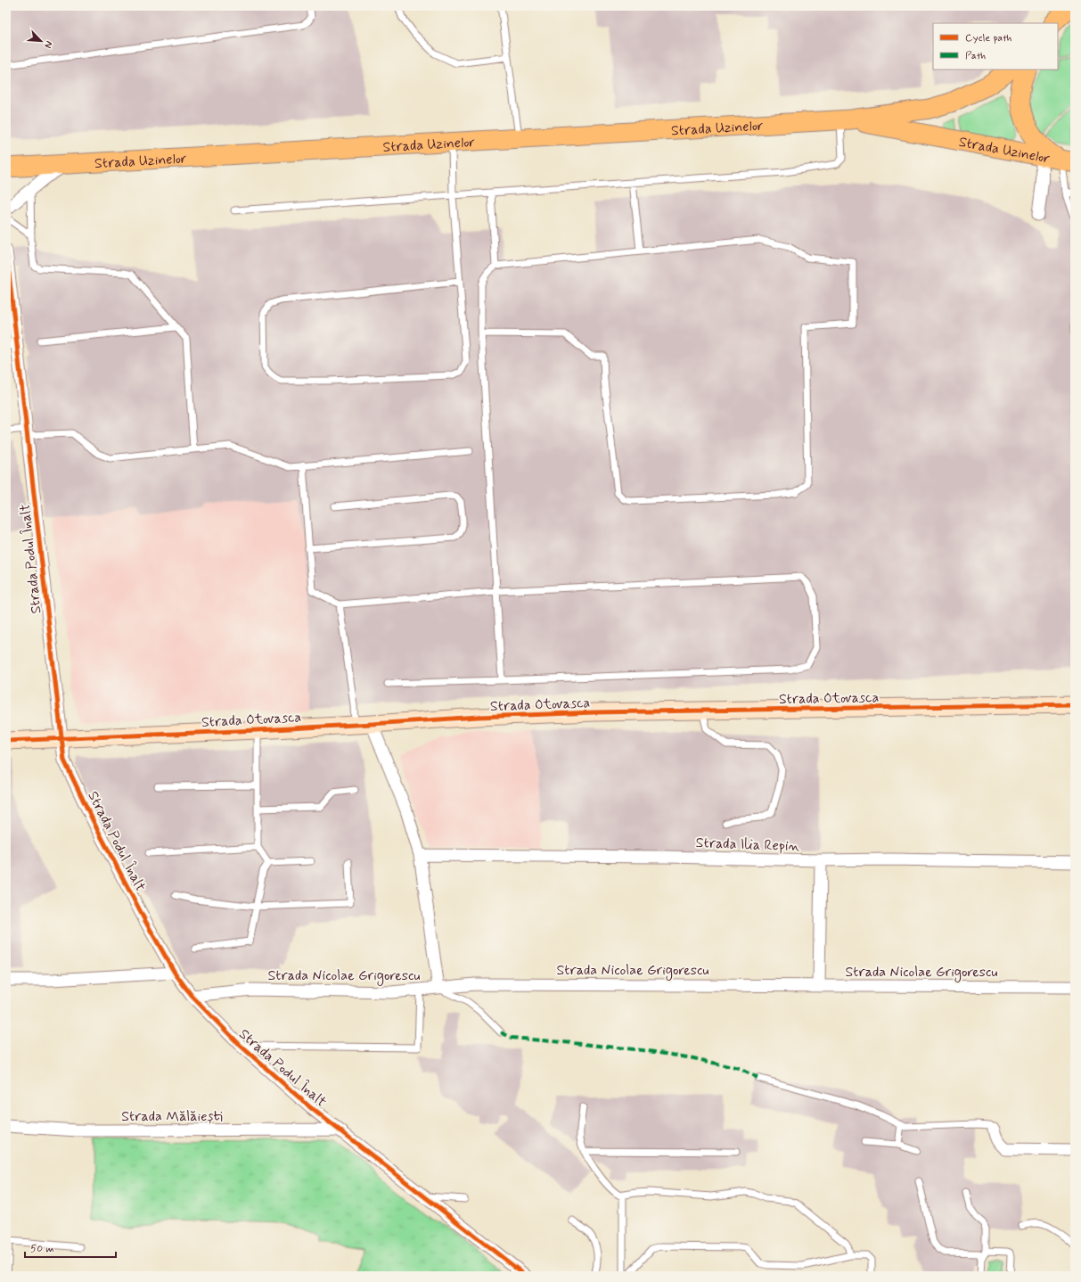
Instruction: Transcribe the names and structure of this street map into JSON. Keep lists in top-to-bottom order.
{
  "streets": {
    "main road": ["Strada Uzinelor"],
    "street": [
      "Strada Podul Înalt",
      "Strada Otovasca",
      "Strada Ilia Repin",
      "Strada Nicolae Grigorescu",
      "Strada Mălăiești"
    ]
  },
  "crossings": [
    ["Strada Podul Înalt", "Strada Otovasca"],
    ["Strada Podul Înalt", "Strada Nicolae Grigorescu"],
    ["Strada Podul Înalt", "Strada Mălăiești"]
  ],
  "legend": ["Cycle path", "Path"],
  "scale_bar": "50 m",
  "north": "bottom right"
}
